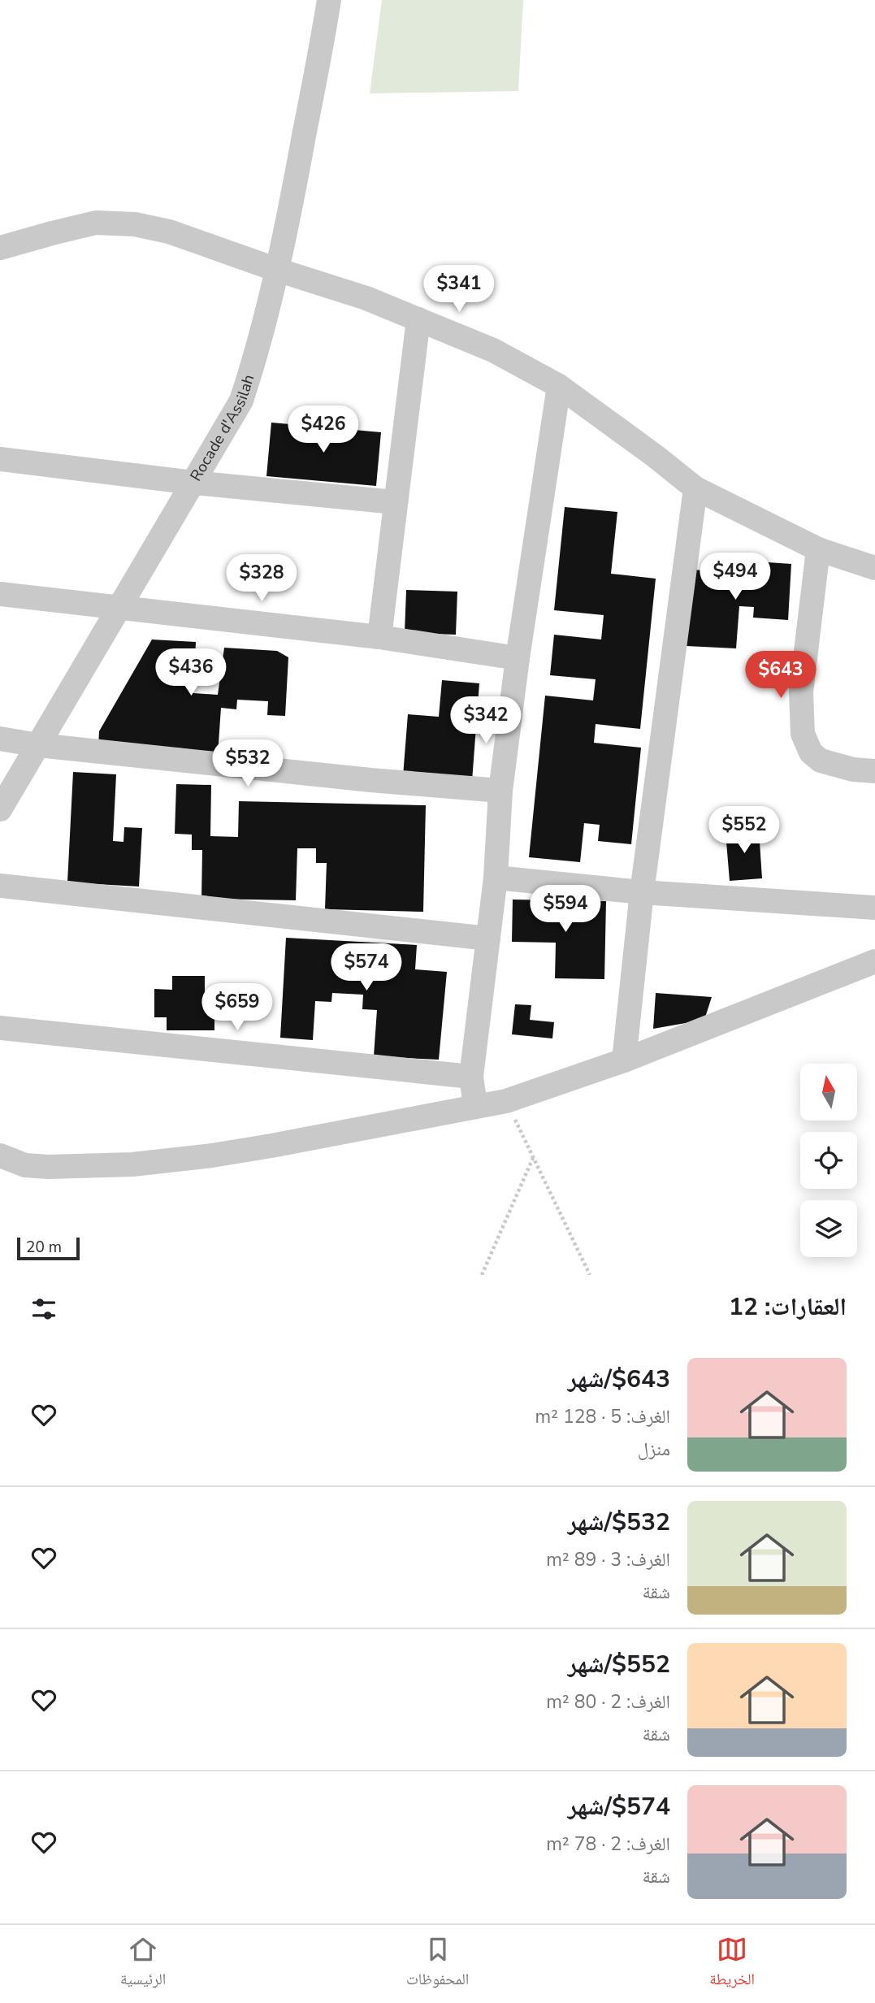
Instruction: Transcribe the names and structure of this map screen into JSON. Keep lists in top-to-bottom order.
{
  "streets": {
    "street": ["Rocade d'Assilah"]
  },
  "scale_bar": "20 m",
  "north": "top",
  "page": {
    "price": [
      "$341",
      "$426",
      "$494",
      "$328",
      "$436",
      "$643",
      "$342",
      "$532",
      "$552",
      "$594",
      "$574",
      "$659"
    ],
    "scale": "20 m",
    "heading": "العقارات: 12",
    "list": [
      {
        "name": "$643/شهر",
        "note": "الغرف: 5 · 128 m² · منزل"
      },
      {
        "name": "$532/شهر",
        "note": "الغرف: 3 · 89 m² · شقة"
      },
      {
        "name": "$552/شهر",
        "note": "الغرف: 2 · 80 m² · شقة"
      },
      {
        "name": "$574/شهر",
        "note": "الغرف: 2 · 78 m² · شقة"
      }
    ],
    "tabs": ["الخريطة", "المحفوظات", "الرئيسية"]
  }
}
